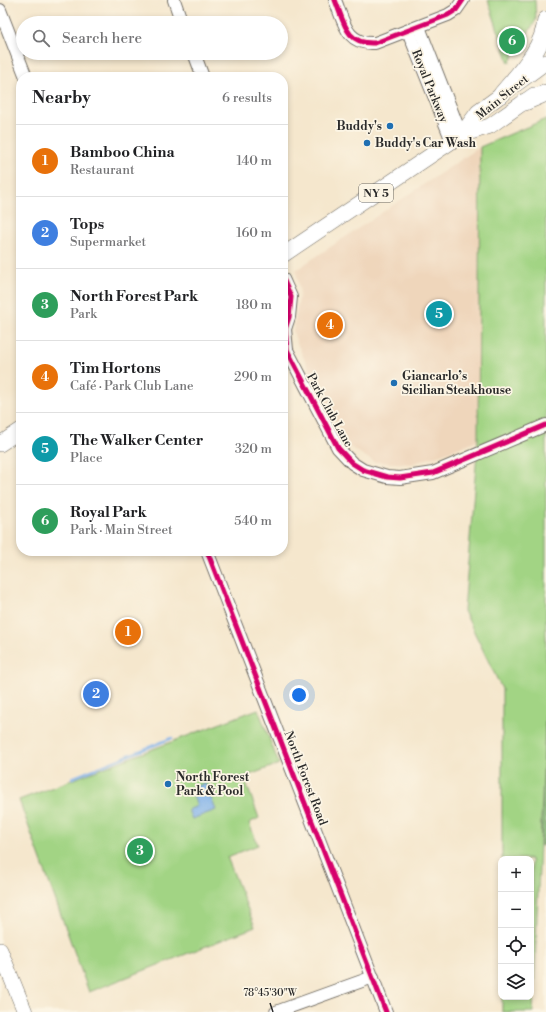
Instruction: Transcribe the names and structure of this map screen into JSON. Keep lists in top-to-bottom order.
{
  "streets": {
    "main road": ["Main Street", "NY 5"],
    "street": ["Royal Parkway", "Park Club Lane", "North Forest Road"]
  },
  "crossings": [
    ["Royal Parkway", "Main Street"]
  ],
  "places": [
    "Buddy's",
    "Buddy's Car Wash",
    "Giancarlo’s Sicilian Steakhouse",
    "North Forest Park & Pool"
  ],
  "page": {
    "search": "Search here",
    "pins": [
      "6",
      "5",
      "4",
      "1",
      "2",
      "3"
    ],
    "heading": ["Nearby", "6 results"],
    "list": [
      {
        "mark": "1",
        "name": "Bamboo China",
        "note": "Restaurant",
        "value": "140 m"
      },
      {
        "mark": "2",
        "name": "Tops",
        "note": "Supermarket",
        "value": "160 m"
      },
      {
        "mark": "3",
        "name": "North Forest Park",
        "note": "Park",
        "value": "180 m"
      },
      {
        "mark": "4",
        "name": "Tim Hortons",
        "note": "Café · Park Club Lane",
        "value": "290 m"
      },
      {
        "mark": "5",
        "name": "The Walker Center",
        "note": "Place",
        "value": "320 m"
      },
      {
        "mark": "6",
        "name": "Royal Park",
        "note": "Park · Main Street",
        "value": "540 m"
      }
    ],
    "map_buttons": ["+", "−"]
  },
  "coordinates": ["78°45'30\"W"]
}
